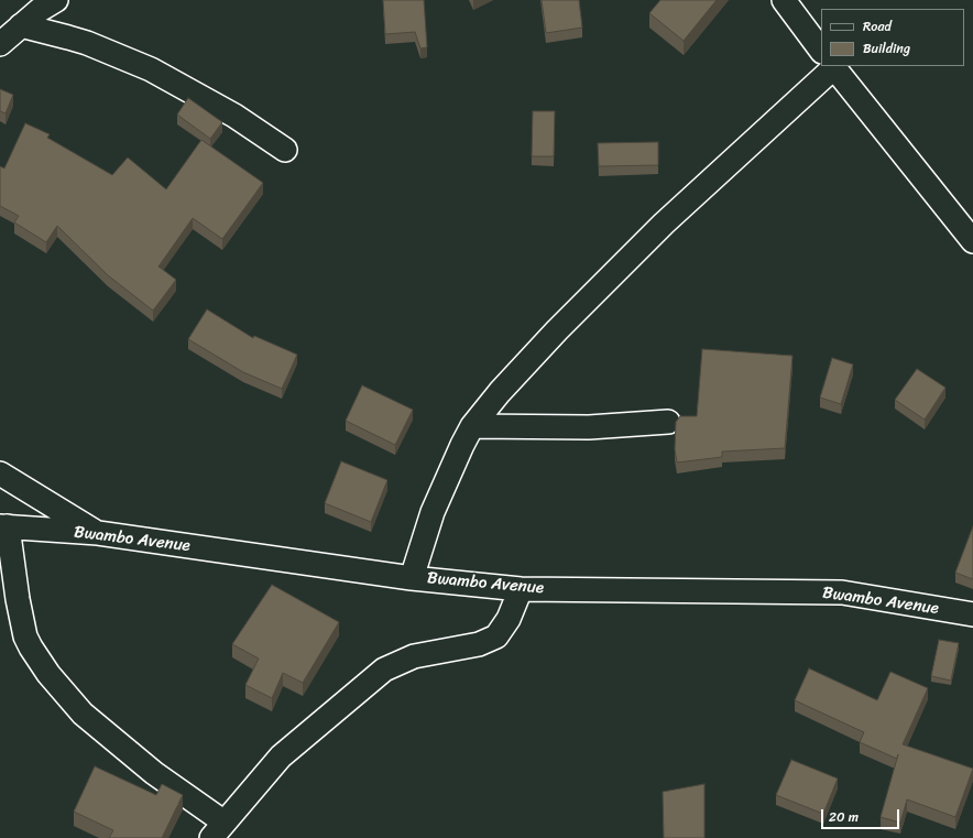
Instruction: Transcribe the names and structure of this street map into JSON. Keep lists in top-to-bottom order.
{
  "streets": {
    "street": ["Bwambo Avenue"]
  },
  "legend": ["Road", "Building"],
  "scale_bar": "20 m"
}
